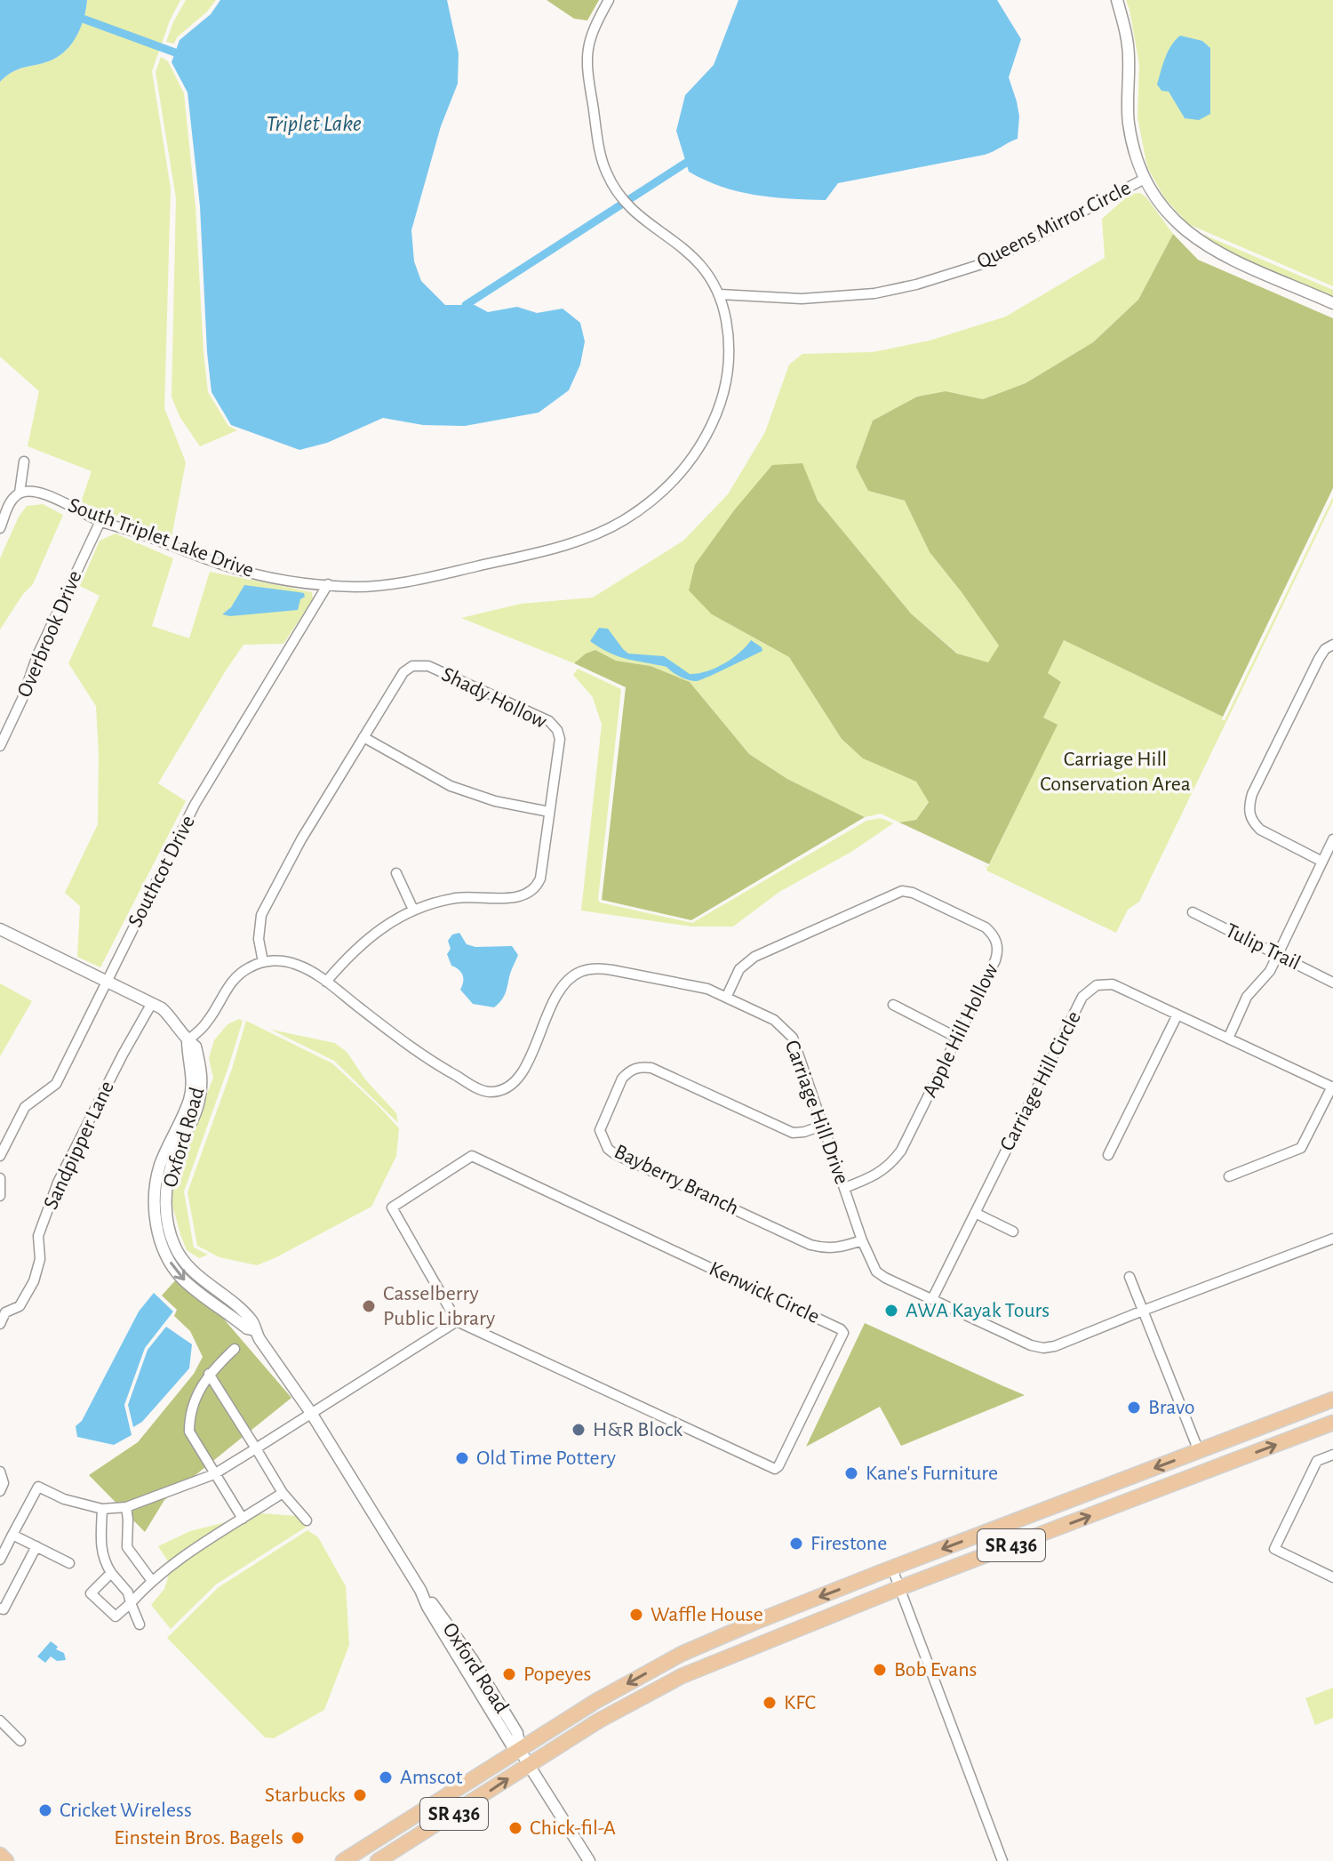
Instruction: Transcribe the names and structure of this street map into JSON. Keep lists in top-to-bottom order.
{
  "streets": {
    "main road": ["SR 436"],
    "street": [
      "Queens Mirror Circle",
      "South Triplet Lake Drive",
      "Overbrook Drive",
      "Shady Hollow",
      "Southcot Drive",
      "Tulip Trail",
      "Apple Hill Hollow",
      "Carriage Hill Circle",
      "Carriage Hill Drive",
      "Oxford Road",
      "Sandpipper Lane",
      "Bayberry Branch",
      "Kenwick Circle"
    ]
  },
  "crossings": [
    ["Queens Mirror Circle", "South Triplet Lake Drive"],
    ["South Triplet Lake Drive", "Overbrook Drive"],
    ["South Triplet Lake Drive", "Southcot Drive"],
    ["Shady Hollow", "Carriage Hill Drive"],
    ["Southcot Drive", "Oxford Road"],
    ["Apple Hill Hollow", "Carriage Hill Drive"],
    ["Carriage Hill Circle", "Carriage Hill Drive"],
    ["Carriage Hill Drive", "Bayberry Branch"],
    ["Oxford Road", "Sandpipper Lane"],
    ["Oxford Road", "SR 436"]
  ],
  "water": ["Triplet Lake"],
  "parks": ["Carriage Hill Conservation Area"],
  "places": [
    "Casselberry Public Library",
    "AWA Kayak Tours",
    "Bravo",
    "H&R Block",
    "Old Time Pottery",
    "Kane's Furniture",
    "Firestone",
    "Waffle House",
    "Bob Evans",
    "Popeyes",
    "KFC",
    "Amscot",
    "Starbucks",
    "Cricket Wireless",
    "Chick-fil-A",
    "Einstein Bros. Bagels"
  ]
}
